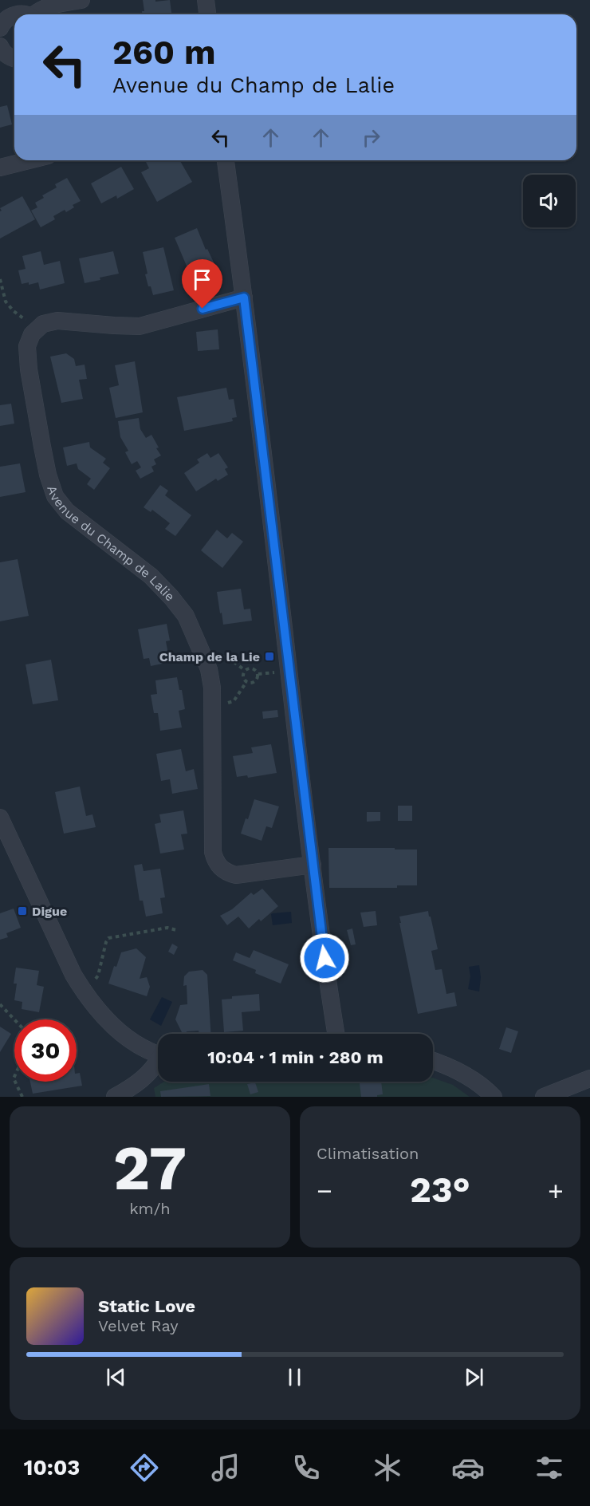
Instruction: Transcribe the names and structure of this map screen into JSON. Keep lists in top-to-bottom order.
{
  "streets": {
    "street": ["Avenue du Champ de Lalie"]
  },
  "places": {
    "transit": ["Champ de la Lie", "Digue"]
  },
  "page": {
    "turn": ["260 m", "Avenue du Champ de Lalie"],
    "limit": "30",
    "trip": "10:04 · 1 min · 280 m",
    "tile": [
      ["27", "km/h"],
      "Climatisation"
    ],
    "heat": ["−", "23°", "+"],
    "song": ["Static Love", "Velvet Ray"],
    "tabs": "10:03"
  }
}
